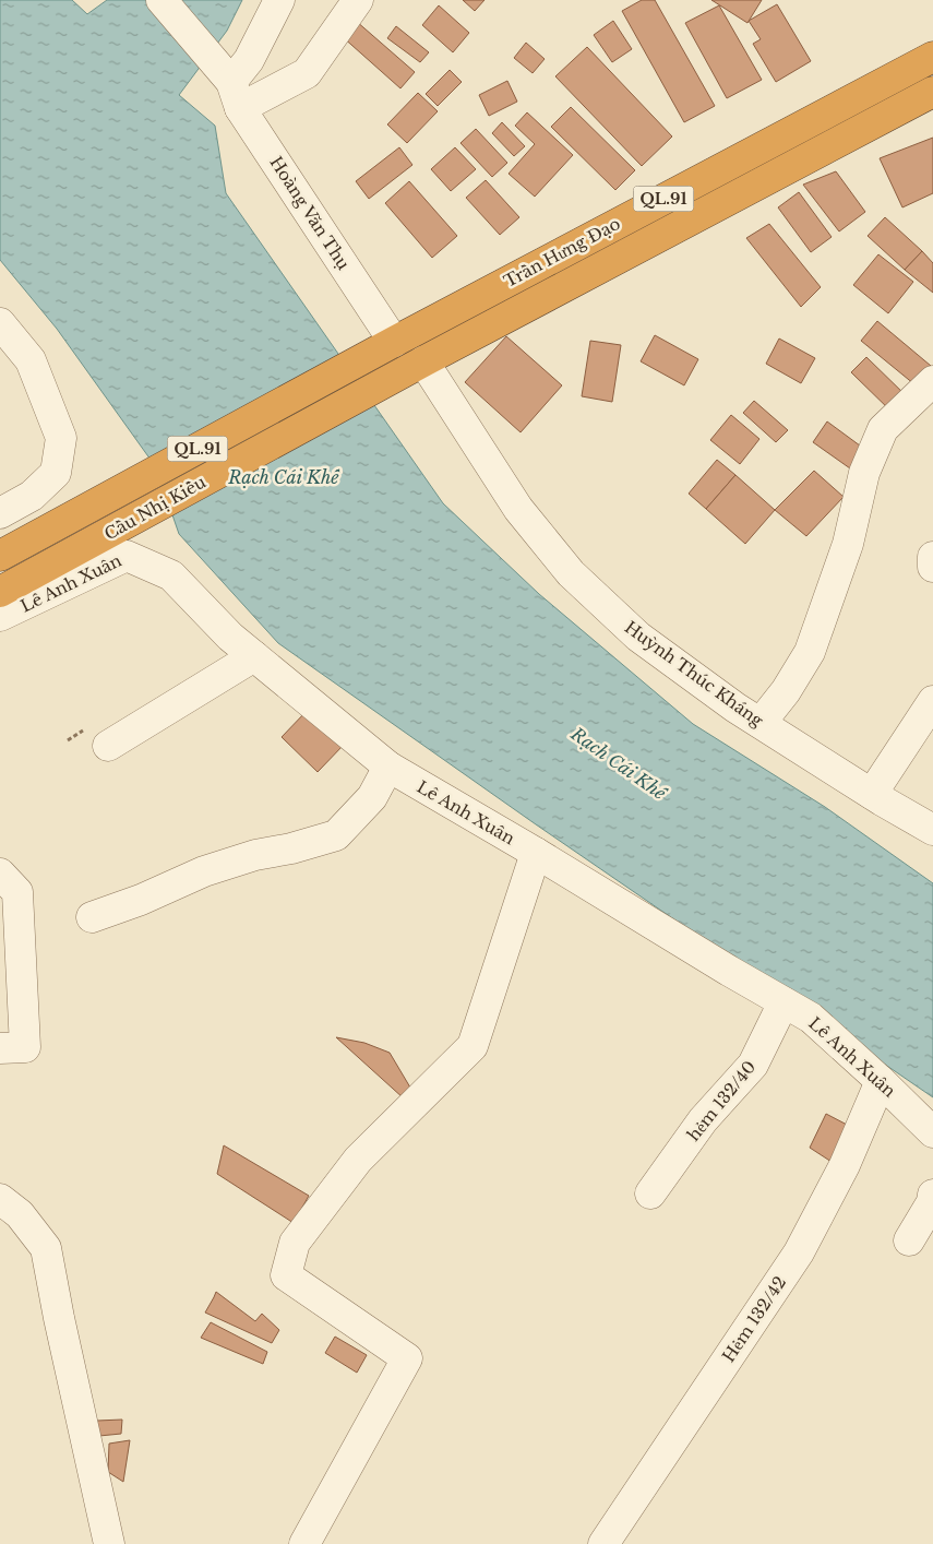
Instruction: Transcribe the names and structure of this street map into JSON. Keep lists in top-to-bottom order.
{
  "streets": {
    "highway": ["QL.91", "Trần Hưng Đạo", "Cầu Nhị Kiều"],
    "street": [
      "Hoàng Văn Thụ",
      "Lê Anh Xuân",
      "Huỳnh Thúc Kháng",
      "hẻm 132/40",
      "Hẻm 132/42"
    ]
  },
  "crossings": [
    ["Hoàng Văn Thụ", "Trần Hưng Đạo"],
    ["Hoàng Văn Thụ", "Cầu Nhị Kiều"],
    ["Trần Hưng Đạo", "Cầu Nhị Kiều"],
    ["Trần Hưng Đạo", "Huỳnh Thúc Kháng"],
    ["Lê Anh Xuân", "hẻm 132/40"],
    ["Lê Anh Xuân", "Hẻm 132/42"]
  ],
  "water": ["Rạch Cái Khế"]
}
